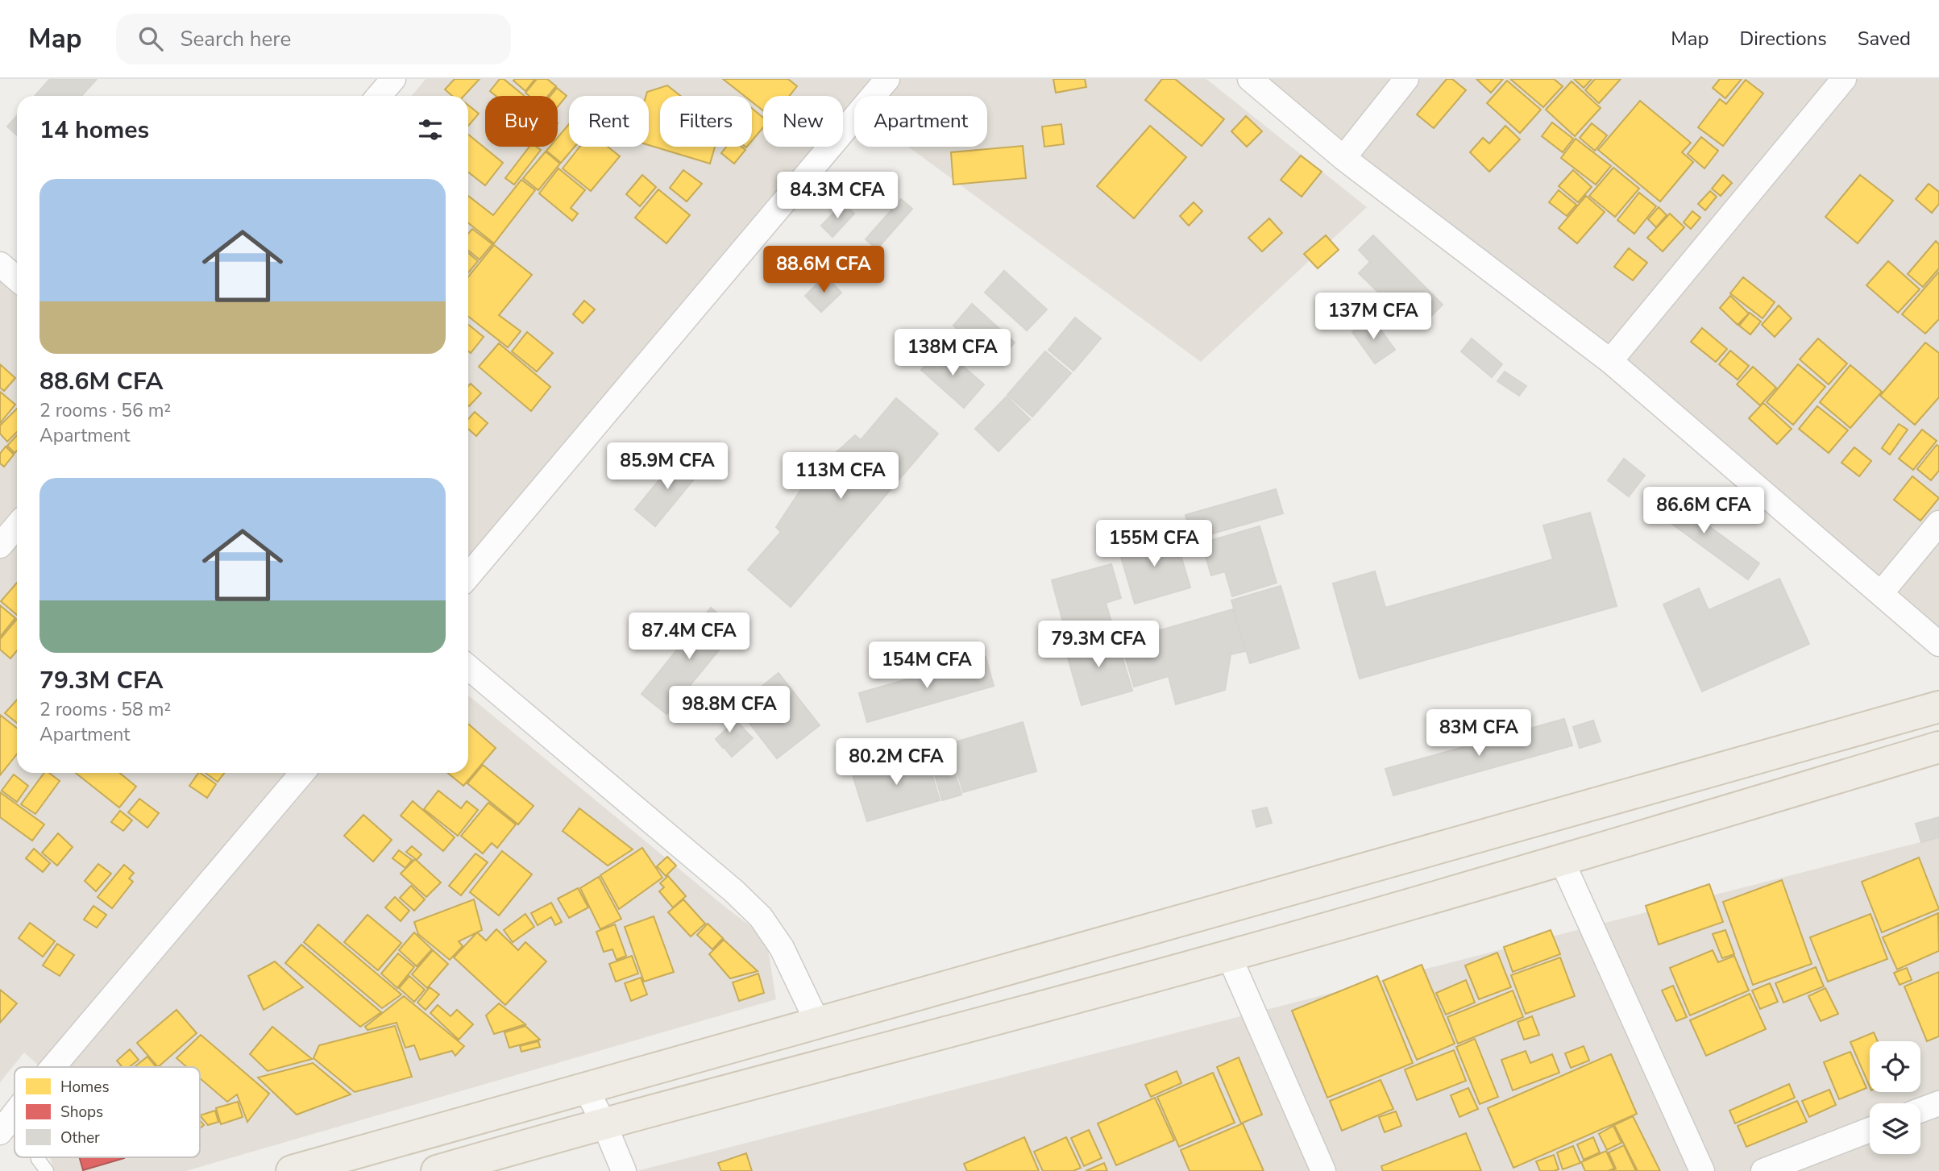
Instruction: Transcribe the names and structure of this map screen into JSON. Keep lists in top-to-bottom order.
{
  "legend": ["Homes", "Shops", "Other"],
  "page": {
    "header": "Map",
    "search": "Search here",
    "nav": ["Map", "Directions", "Saved"],
    "chip": [
      "Buy",
      "Rent",
      "Filters",
      "New",
      "Apartment"
    ],
    "heading": "14 homes",
    "list": [
      {
        "name": "88.6M CFA",
        "note": "2 rooms · 56 m² · Apartment"
      },
      {
        "name": "79.3M CFA",
        "note": "2 rooms · 58 m² · Apartment"
      }
    ],
    "price": [
      "84.3M CFA",
      "88.6M CFA",
      "137M CFA",
      "138M CFA",
      "85.9M CFA",
      "113M CFA",
      "86.6M CFA",
      "155M CFA",
      "87.4M CFA",
      "79.3M CFA",
      "154M CFA",
      "98.8M CFA",
      "83M CFA",
      "80.2M CFA"
    ]
  }
}
